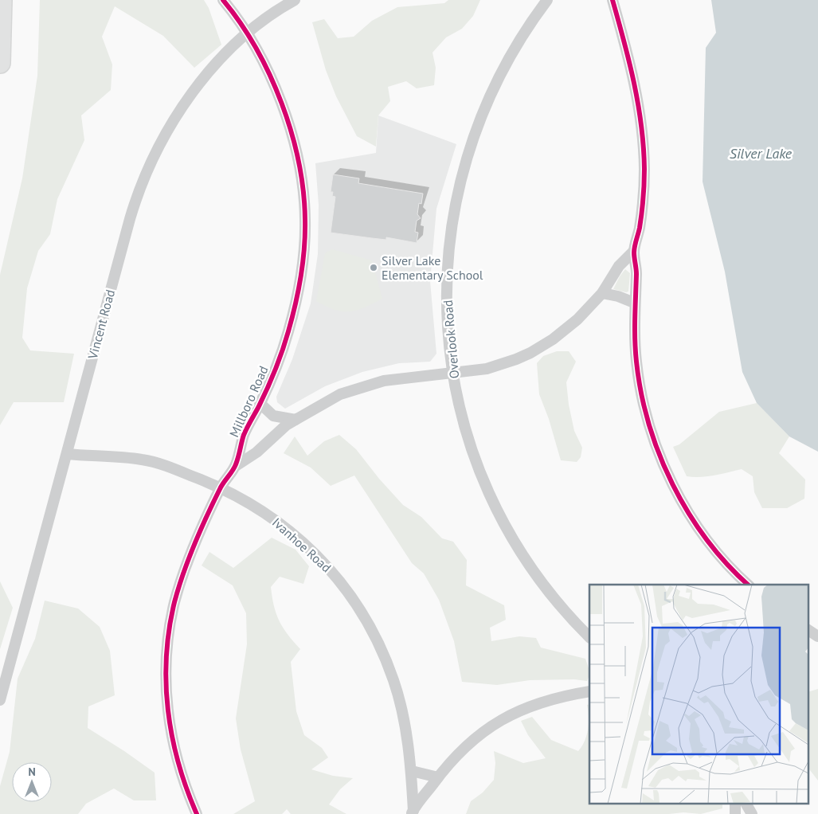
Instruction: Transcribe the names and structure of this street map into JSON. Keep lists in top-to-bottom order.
{
  "streets": {
    "street": [
      "Vincent Road",
      "Overlook Road",
      "Millboro Road",
      "Ivanhoe Road"
    ]
  },
  "crossings": [
    ["Vincent Road", "Millboro Road"],
    ["Vincent Road", "Ivanhoe Road"],
    ["Millboro Road", "Ivanhoe Road"]
  ],
  "water": ["Silver Lake"],
  "places": ["Silver Lake Elementary School"],
  "north": "top"
}
